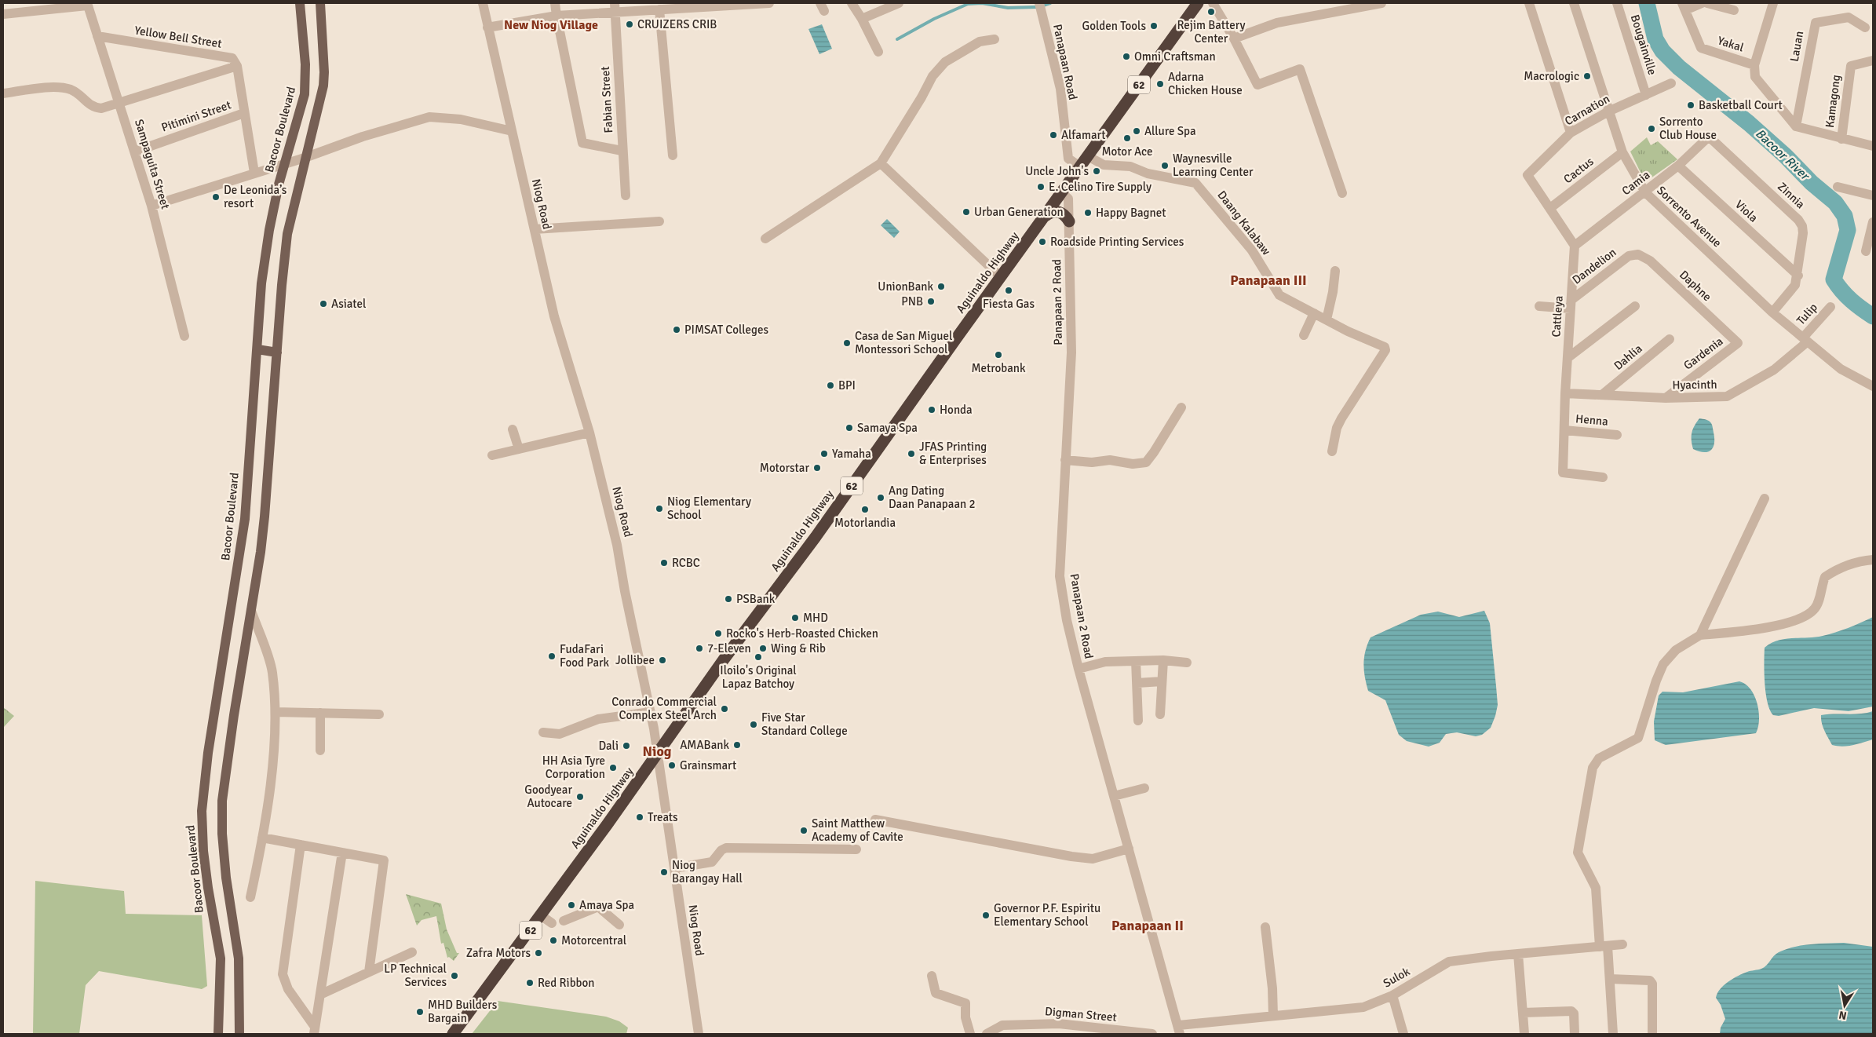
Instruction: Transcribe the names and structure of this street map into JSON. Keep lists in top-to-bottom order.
{
  "streets": {
    "highway": ["62", "Aguinaldo Highway"],
    "main road": ["Bacoor Boulevard"],
    "street": [
      "Yellow Bell Street",
      "Yakal",
      "Bougainville",
      "Lauan",
      "Panapaan Road",
      "Fabian Street",
      "Kamagong",
      "Carnation",
      "Pitimini Street",
      "Sampaguita Street",
      "Cactus",
      "Camia",
      "Zinnia",
      "Niog Road",
      "Viola",
      "Sorrento Avenue",
      "Daang Kalabaw",
      "Dandelion",
      "Daphne",
      "Panapaan 2 Road",
      "Tulip",
      "Cattleya",
      "Gardenia",
      "Dahlia",
      "Hyacinth",
      "Henna",
      "Sulok",
      "Digman Street"
    ]
  },
  "crossings": [
    ["Yellow Bell Street", "Sampaguita Street"],
    ["Bougainville", "Carnation"],
    ["Panapaan Road", "Aguinaldo Highway"],
    ["Carnation", "Cactus"],
    ["Carnation", "Sorrento Avenue"],
    ["Pitimini Street", "Sampaguita Street"],
    ["Cactus", "Sorrento Avenue"],
    ["Camia", "Zinnia"],
    ["Camia", "Viola"],
    ["Camia", "Sorrento Avenue"],
    ["Camia", "Cattleya"],
    ["Zinnia", "Viola"],
    ["Zinnia", "Sorrento Avenue"],
    ["Niog Road", "Aguinaldo Highway"],
    ["Sorrento Avenue", "Tulip"],
    ["Sorrento Avenue", "Hyacinth"],
    ["Daang Kalabaw", "Aguinaldo Highway"],
    ["Dandelion", "Daphne"],
    ["Dandelion", "Cattleya"],
    ["Aguinaldo Highway", "Panapaan 2 Road"],
    ["Daphne", "Gardenia"],
    ["Panapaan 2 Road", "Sulok"],
    ["Tulip", "Hyacinth"],
    ["Cattleya", "Hyacinth"],
    ["Cattleya", "Henna"],
    ["Gardenia", "Hyacinth"],
    ["Dahlia", "Hyacinth"]
  ],
  "districts": [
    "New Niog Village",
    "Panapaan III",
    "Niog",
    "Panapaan II"
  ],
  "water": ["Bacoor River"],
  "places": [
    "Rejim Battery Center",
    "CRUIZERS CRIB",
    "Golden Tools",
    "Omni Craftsman",
    "Macrologic",
    "Adarna Chicken House",
    "Basketball Court",
    "Sorrento Club House",
    "Allure Spa",
    "Alfamart",
    "Motor Ace",
    "Waynesville Learning Center",
    "Uncle John's",
    "E. Celino Tire Supply",
    "De Leonida’s resort",
    "Urban Generation",
    "Happy Bagnet",
    "Roadside Printing Services",
    "UnionBank",
    "Fiesta Gas",
    "PNB",
    "Asiatel",
    "PIMSAT Colleges",
    "Casa de San Miguel Montessori School",
    "Metrobank",
    "BPI",
    "Honda",
    "Samaya Spa",
    "Yamaha",
    "JFAS Printing & Enterprises",
    "Motorstar",
    "Ang Dating Daan Panapaan 2",
    "Niog Elementary School",
    "Motorlandia",
    "RCBC",
    "PSBank",
    "MHD",
    "Rocko's Herb-Roasted Chicken",
    "7-Eleven",
    "Wing & Rib",
    "FudaFari Food Park",
    "Iloilo's Original Lapaz Batchoy",
    "Jollibee",
    "Conrado Commercial Complex Steel Arch",
    "Five Star Standard College",
    "AMABank",
    "Dali",
    "Grainsmart",
    "HH Asia Tyre Corporation",
    "Goodyear Autocare",
    "Treats",
    "Saint Matthew Academy of Cavite",
    "Niog Barangay Hall",
    "Amaya Spa",
    "Governor P.F. Espiritu Elementary School",
    "Motorcentral",
    "Zafra Motors",
    "LP Technical Services",
    "Red Ribbon",
    "MHD Builders Bargain"
  ],
  "north": "bottom"
}
